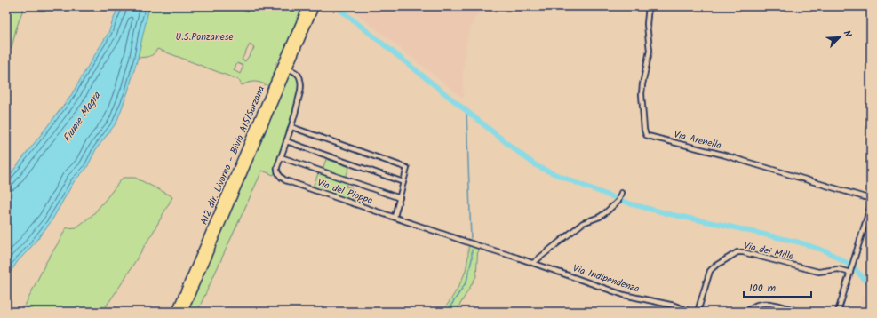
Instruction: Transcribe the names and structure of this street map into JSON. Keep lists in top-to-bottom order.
{
  "streets": {
    "highway": ["A12 dir. Livorno - Bivio A15/Sarzana"],
    "street": [
      "Via Arenella",
      "Via del Pioppo",
      "Via dei Mille",
      "Via Indipendenza"
    ]
  },
  "crossings": [
    ["Via del Pioppo", "Via Indipendenza"]
  ],
  "water": ["Fiume Magra"],
  "parks": ["U.S.Ponzanese"],
  "scale_bar": "100 m",
  "north": "top right"
}
